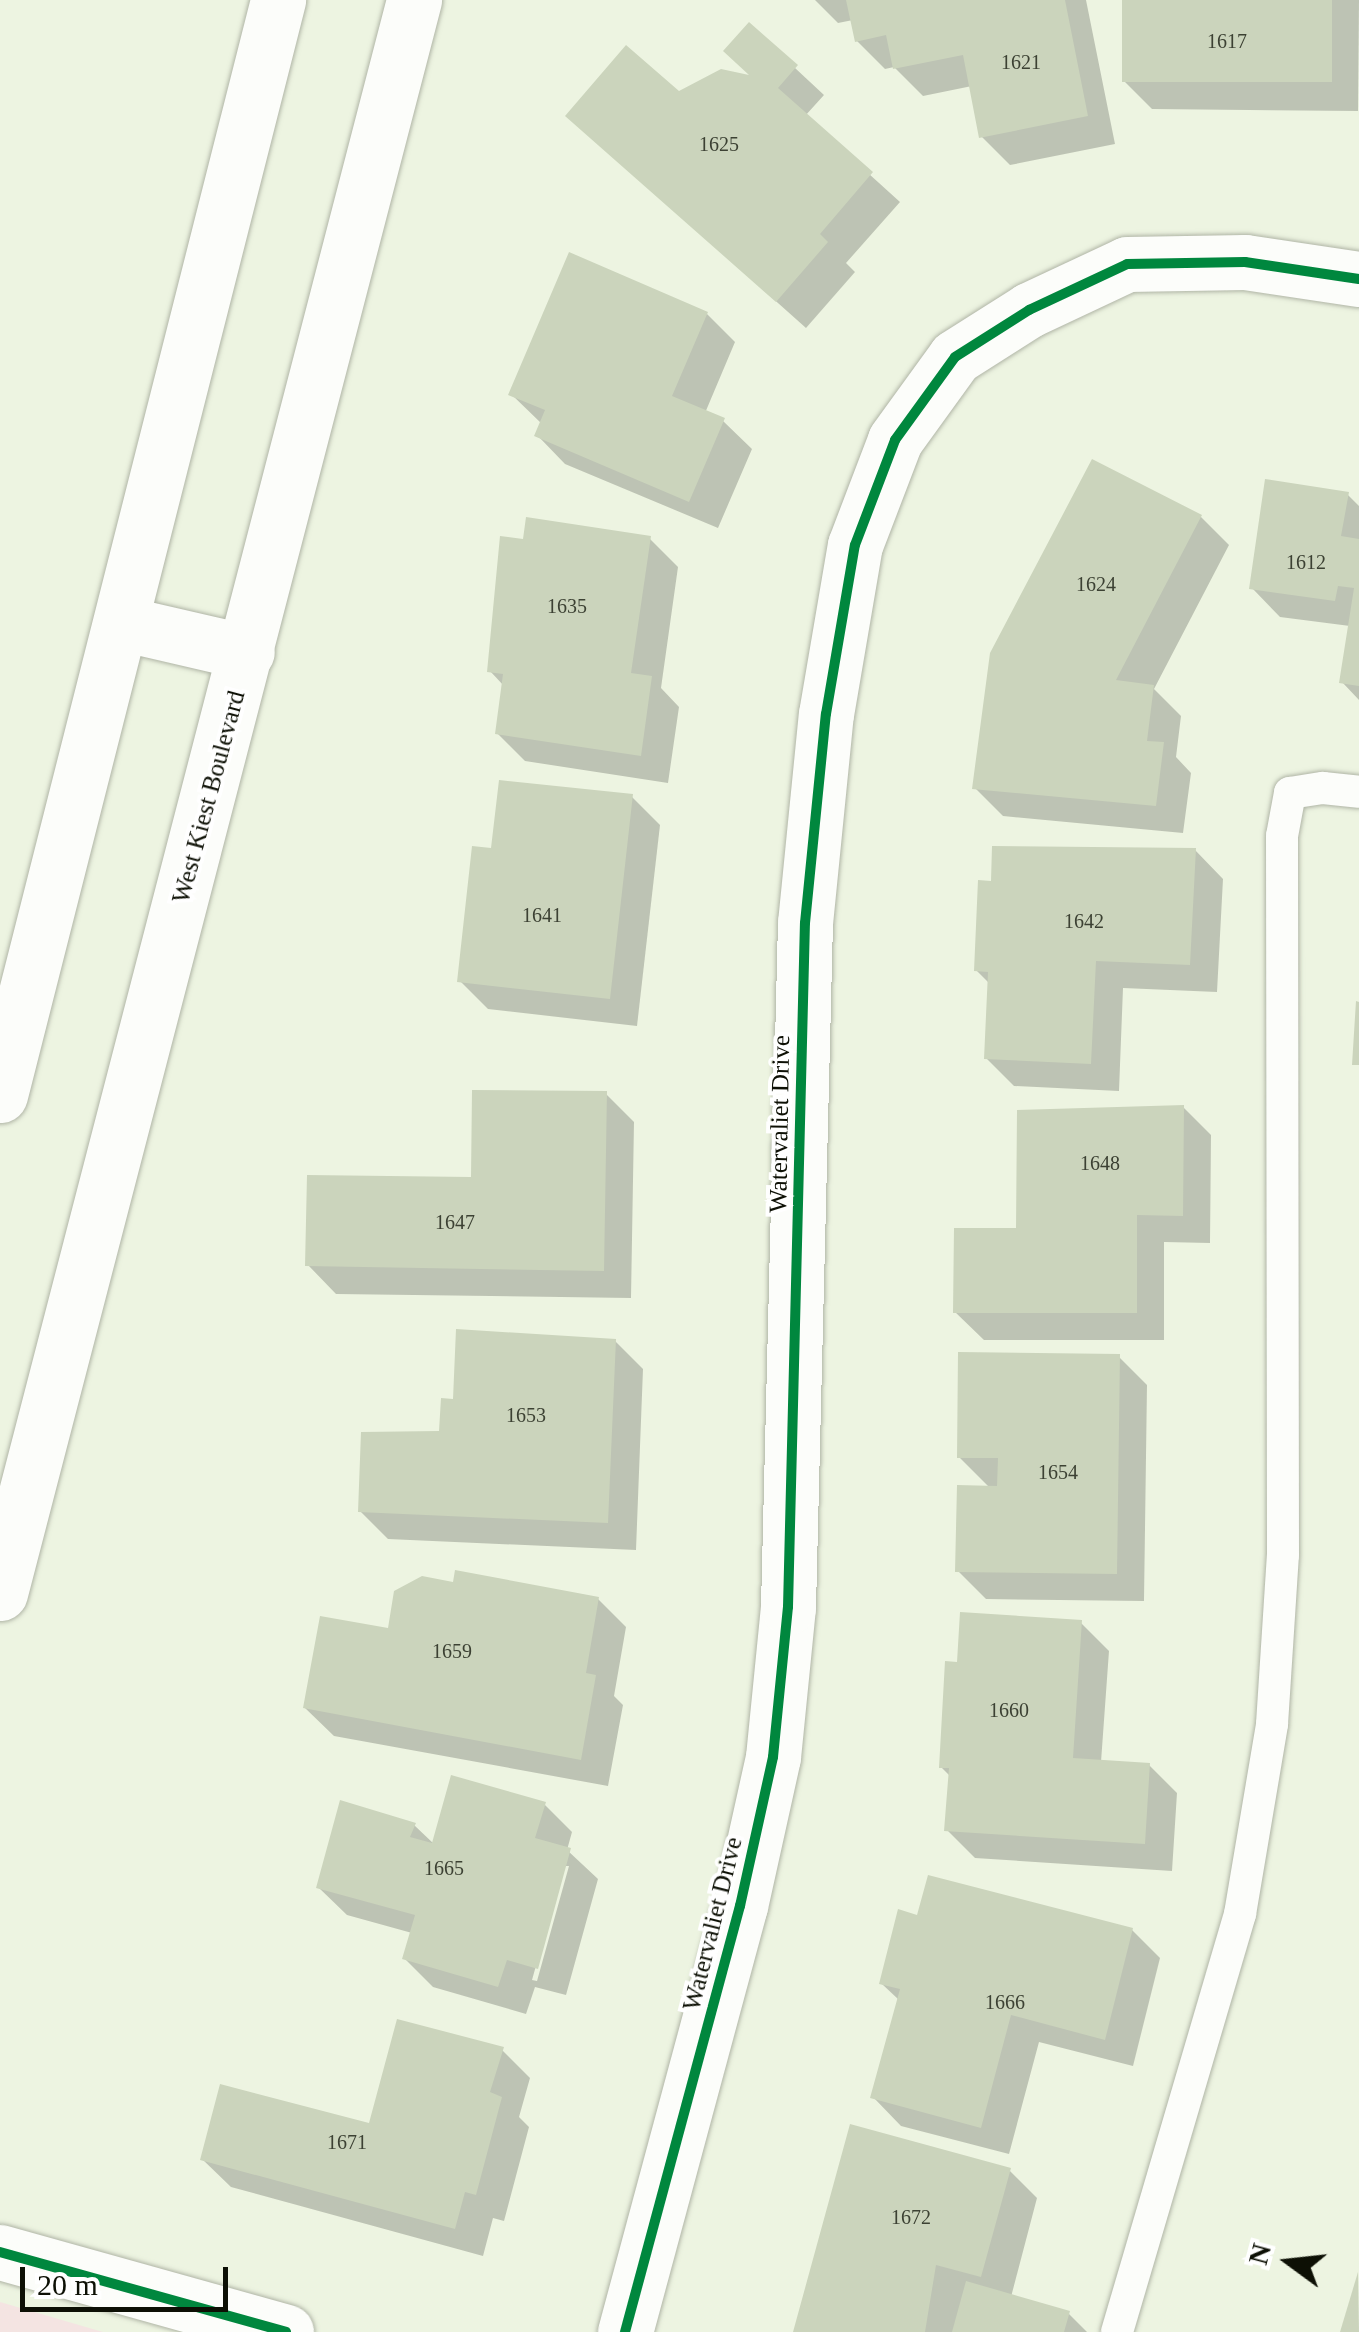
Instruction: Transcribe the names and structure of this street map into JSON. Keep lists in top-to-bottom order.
{
  "streets": {
    "main road": ["West Kiest Boulevard", "Watervaliet Drive"]
  },
  "house_numbers": [
    "1617",
    "1621",
    "1625",
    "1612",
    "1624",
    "1635",
    "1641",
    "1642",
    "1648",
    "1647",
    "1653",
    "1654",
    "1659",
    "1660",
    "1665",
    "1666",
    "1671",
    "1672"
  ],
  "scale_bar": "20 m",
  "north": "left"
}
